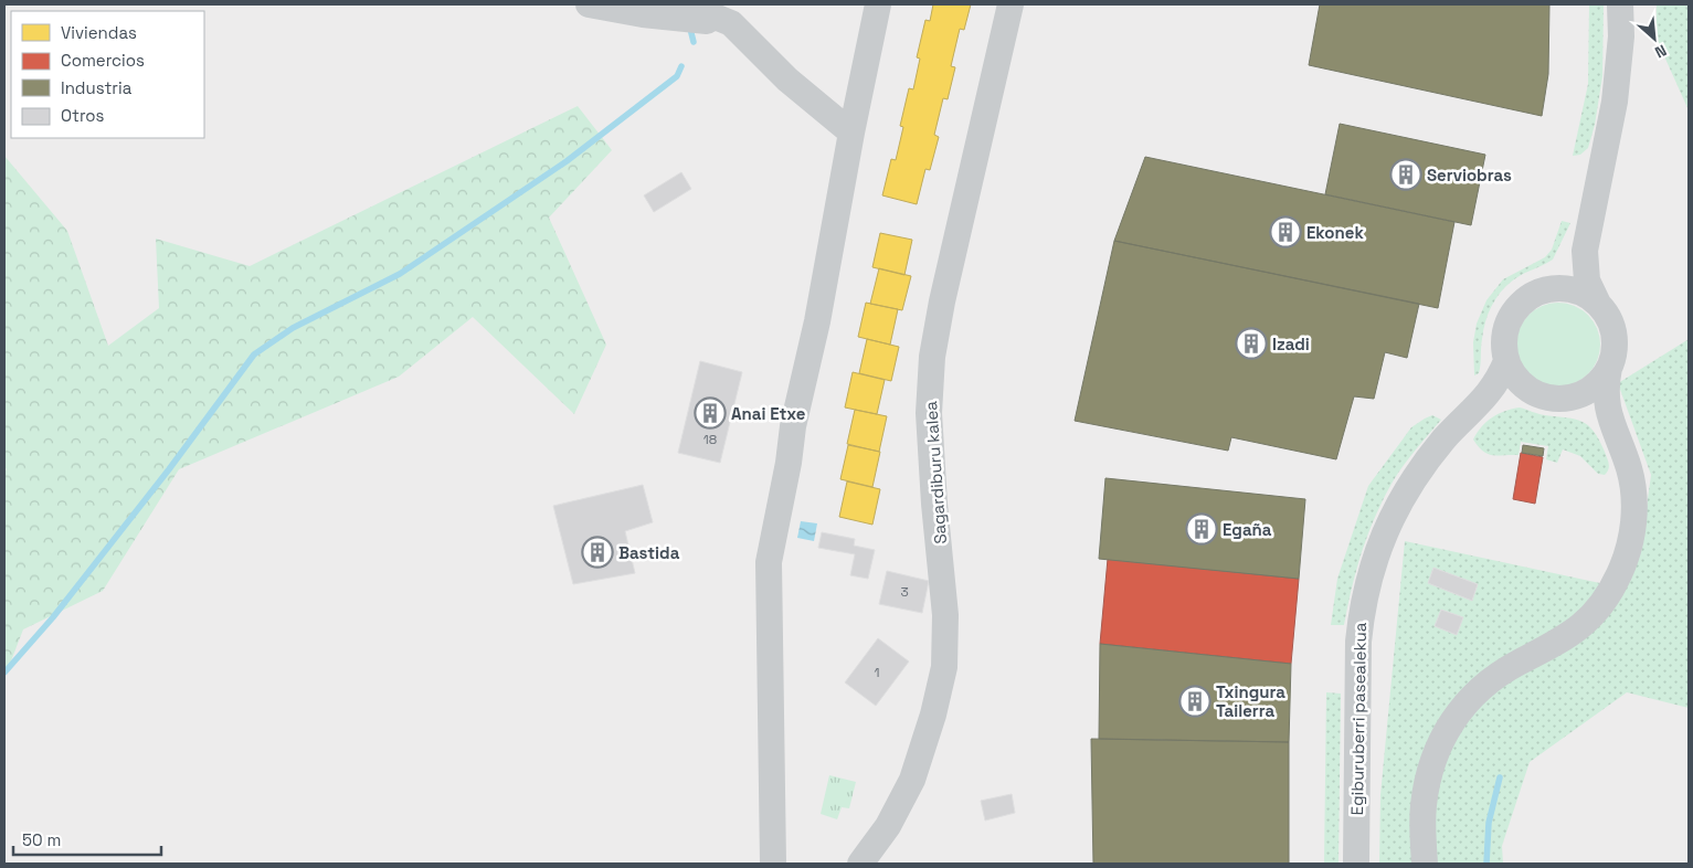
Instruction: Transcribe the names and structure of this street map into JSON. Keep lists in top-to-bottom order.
{
  "streets": {
    "street": ["Sagardiburu kalea", "Egiburuberri pasealekua"]
  },
  "places": {
    "building": [
      "Serviobras",
      "Ekonek",
      "Izadi",
      "Anai Etxe",
      "Egaña",
      "Bastida",
      "Txingura Tailerra"
    ]
  },
  "house_numbers": ["18", "3", "1"],
  "legend": [
    "Viviendas",
    "Comercios",
    "Industria",
    "Otros"
  ],
  "scale_bar": "50 m",
  "north": "bottom right"
}
